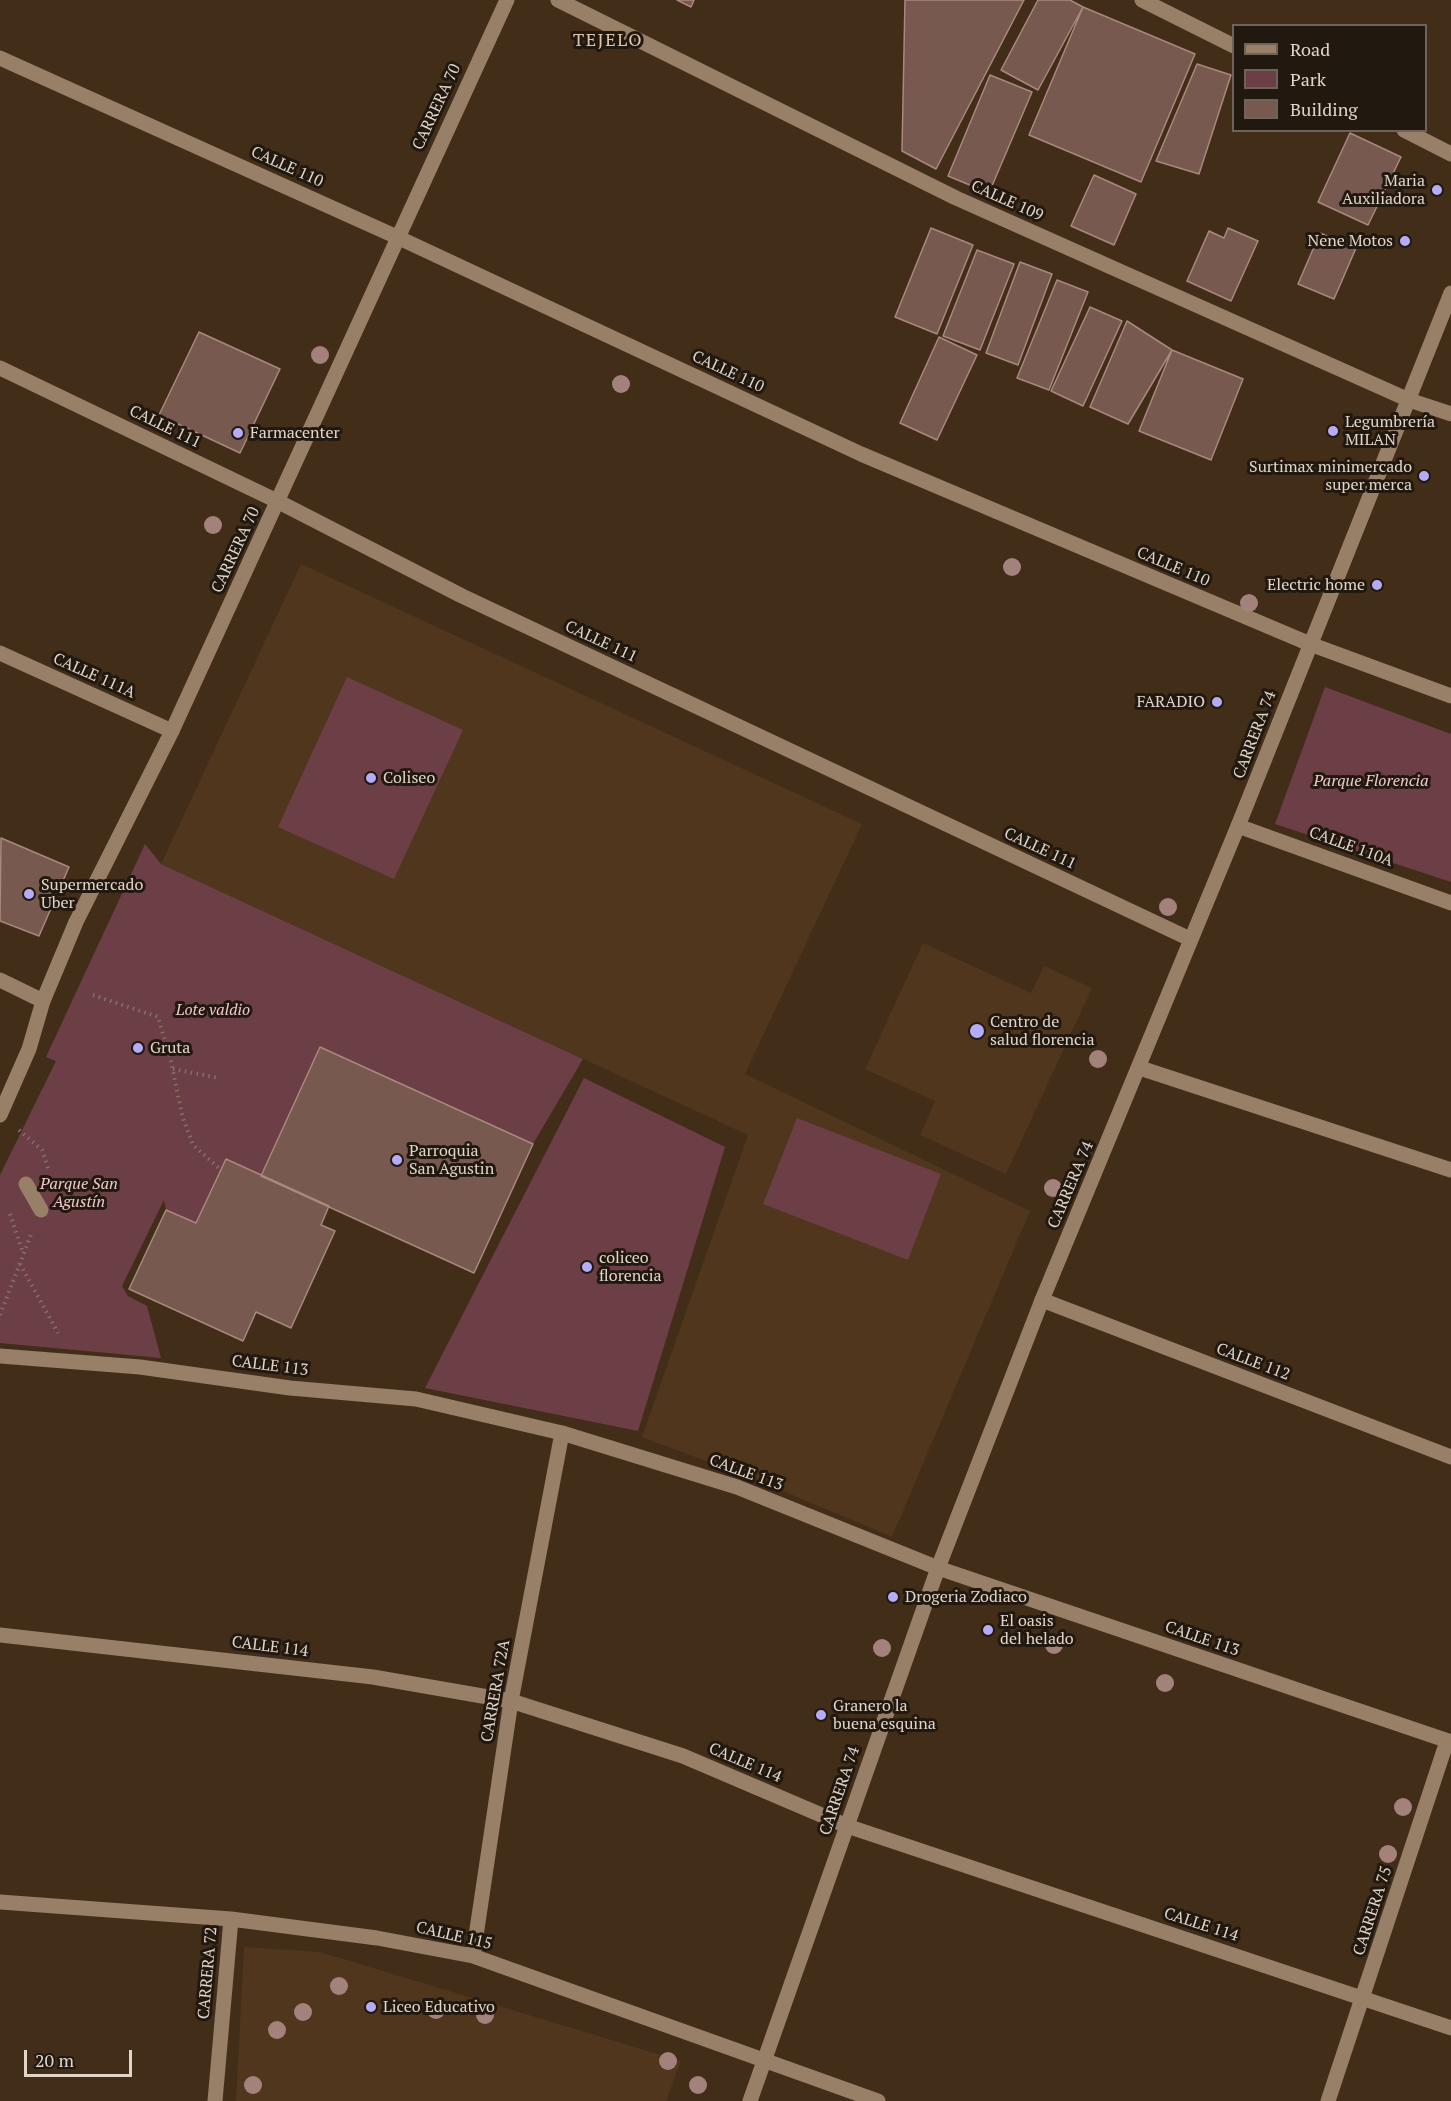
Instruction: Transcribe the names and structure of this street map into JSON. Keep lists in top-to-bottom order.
{
  "streets": {
    "street": [
      "CARRERA 70",
      "CALLE 110",
      "CALLE 109",
      "CALLE 111",
      "CALLE 111A",
      "CARRERA 74",
      "CALLE 110A",
      "CALLE 112",
      "CALLE 113",
      "CALLE 114",
      "CARRERA 72A",
      "CARRERA 75",
      "CALLE 115",
      "CARRERA 72"
    ]
  },
  "crossings": [
    ["CARRERA 70", "CALLE 110"],
    ["CARRERA 70", "CALLE 111"],
    ["CARRERA 70", "CALLE 111A"],
    ["CALLE 110", "CARRERA 74"],
    ["CALLE 109", "CARRERA 74"],
    ["CALLE 111", "CARRERA 74"],
    ["CARRERA 74", "CALLE 110A"],
    ["CARRERA 74", "CALLE 112"],
    ["CARRERA 74", "CALLE 113"],
    ["CARRERA 74", "CALLE 114"],
    ["CARRERA 74", "CALLE 115"],
    ["CALLE 113", "CARRERA 72A"],
    ["CALLE 113", "CARRERA 75"],
    ["CALLE 114", "CARRERA 72A"],
    ["CALLE 114", "CARRERA 75"],
    ["CARRERA 72A", "CALLE 115"],
    ["CALLE 115", "CARRERA 72"]
  ],
  "districts": ["TEJELO"],
  "parks": ["Parque Florencia", "Lote valdio", "Parque San Agustín"],
  "places": [
    "Maria Auxiliadora",
    "Nene Motos",
    "Legumbrería MILAN",
    "Farmacenter",
    "Surtimax minimercado super merca",
    "Electric home",
    "FARADIO",
    "Coliseo",
    "Supermercado Uber",
    "Centro de salud florencia",
    "Gruta",
    "Parroquia San Agustin",
    "coliceo florencia",
    "Drogeria Zodiaco",
    "El oasis del helado",
    "Granero la buena esquina",
    "Liceo Educativo"
  ],
  "legend": ["Road", "Park", "Building"],
  "scale_bar": "20 m"
}
